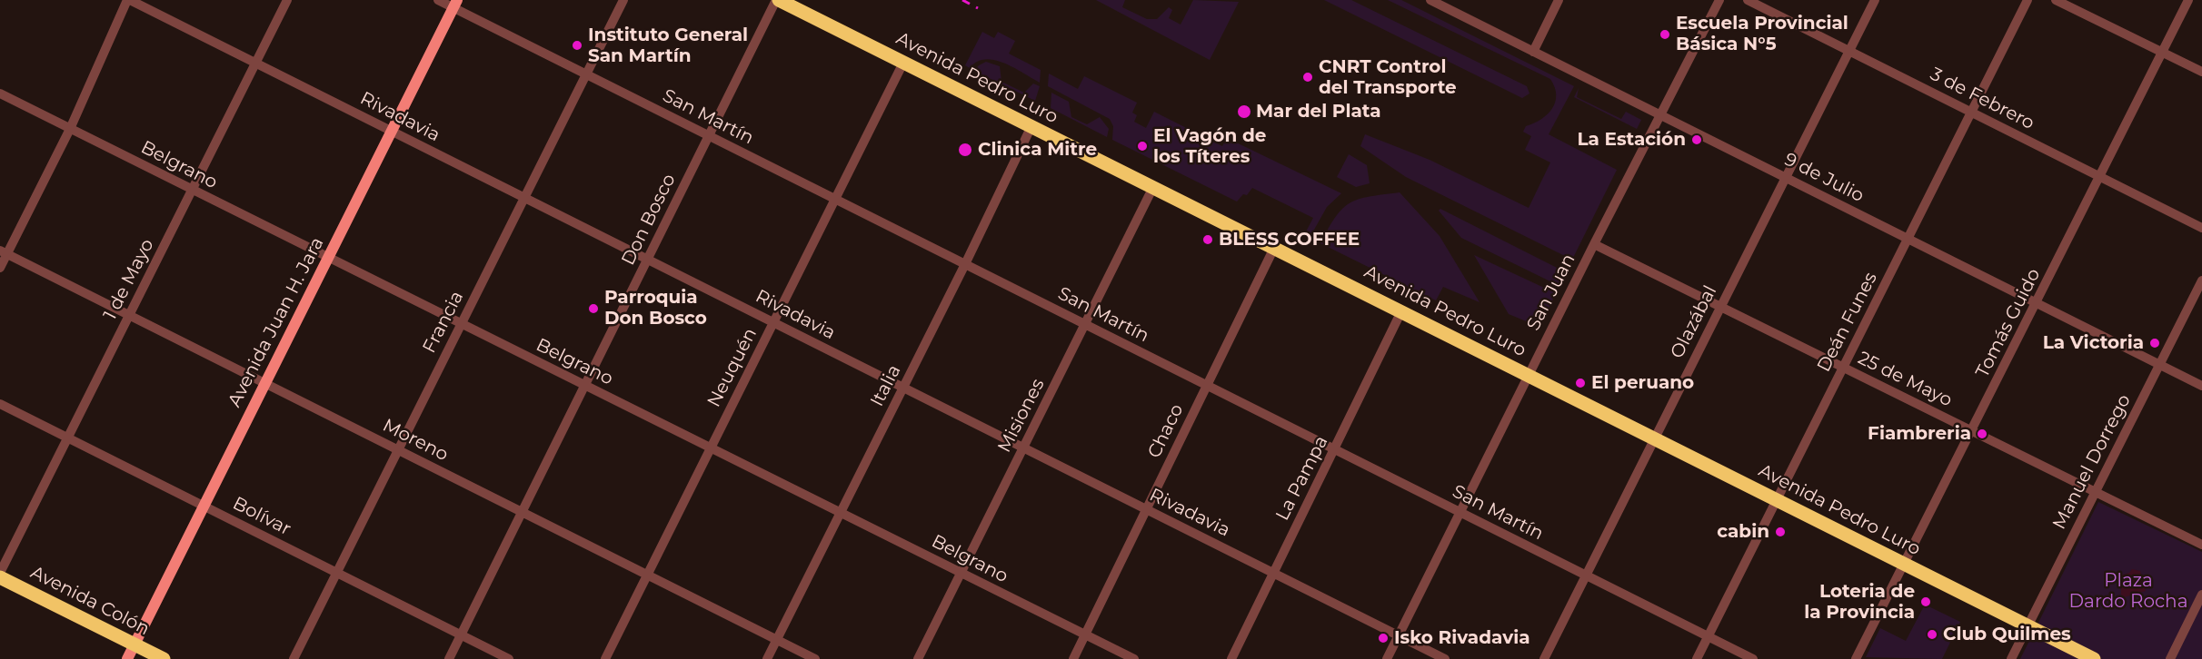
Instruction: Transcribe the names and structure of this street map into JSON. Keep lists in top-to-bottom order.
{
  "streets": {
    "main road": ["Avenida Pedro Luro", "Avenida Juan H. Jara", "Avenida Colón"],
    "street": [
      "3 de Febrero",
      "Rivadavia",
      "San Martín",
      "Belgrano",
      "9 de Julio",
      "Don Bosco",
      "1 de Mayo",
      "San Juan",
      "Francia",
      "Olazábal",
      "Deán Funes",
      "Tomás Guido",
      "Neuquén",
      "25 de Mayo",
      "Italia",
      "Misiones",
      "Chaco",
      "Moreno",
      "Manuel Dorrego",
      "La Pampa",
      "Bolívar"
    ]
  },
  "crossings": [
    ["Avenida Pedro Luro", "Don Bosco"],
    ["Avenida Pedro Luro", "San Juan"],
    ["Avenida Pedro Luro", "Olazábal"],
    ["Avenida Pedro Luro", "Deán Funes"],
    ["Avenida Pedro Luro", "Tomás Guido"],
    ["Avenida Pedro Luro", "Neuquén"],
    ["Avenida Pedro Luro", "Italia"],
    ["Avenida Pedro Luro", "Misiones"],
    ["Avenida Pedro Luro", "Chaco"],
    ["Avenida Pedro Luro", "Manuel Dorrego"],
    ["Avenida Pedro Luro", "La Pampa"],
    ["3 de Febrero", "Olazábal"],
    ["3 de Febrero", "Deán Funes"],
    ["3 de Febrero", "Tomás Guido"],
    ["Rivadavia", "Don Bosco"],
    ["Rivadavia", "1 de Mayo"],
    ["Rivadavia", "San Juan"],
    ["Rivadavia", "Avenida Juan H. Jara"],
    ["Rivadavia", "Francia"],
    ["Rivadavia", "Neuquén"],
    ["Rivadavia", "Italia"],
    ["Rivadavia", "Misiones"],
    ["Rivadavia", "Chaco"],
    ["Rivadavia", "La Pampa"],
    ["San Martín", "Don Bosco"],
    ["San Martín", "San Juan"],
    ["San Martín", "Avenida Juan H. Jara"],
    ["San Martín", "Francia"],
    ["San Martín", "Olazábal"],
    ["San Martín", "Deán Funes"],
    ["San Martín", "Neuquén"],
    ["San Martín", "Italia"],
    ["San Martín", "Misiones"],
    ["San Martín", "Chaco"],
    ["San Martín", "La Pampa"],
    ["Belgrano", "Don Bosco"],
    ["Belgrano", "1 de Mayo"],
    ["Belgrano", "Avenida Juan H. Jara"],
    ["Belgrano", "Francia"],
    ["Belgrano", "Neuquén"],
    ["Belgrano", "Italia"],
    ["Belgrano", "Misiones"],
    ["Belgrano", "Chaco"],
    ["9 de Julio", "San Juan"],
    ["9 de Julio", "Olazábal"],
    ["9 de Julio", "Deán Funes"],
    ["9 de Julio", "Tomás Guido"],
    ["9 de Julio", "Manuel Dorrego"],
    ["Don Bosco", "Moreno"],
    ["Don Bosco", "Bolívar"],
    ["1 de Mayo", "Moreno"],
    ["1 de Mayo", "Bolívar"],
    ["1 de Mayo", "Avenida Colón"],
    ["San Juan", "25 de Mayo"],
    ["Avenida Juan H. Jara", "Moreno"],
    ["Avenida Juan H. Jara", "Bolívar"],
    ["Avenida Juan H. Jara", "Avenida Colón"],
    ["Francia", "Moreno"],
    ["Francia", "Bolívar"],
    ["Olazábal", "25 de Mayo"],
    ["Deán Funes", "25 de Mayo"],
    ["Tomás Guido", "25 de Mayo"],
    ["Neuquén", "Moreno"],
    ["25 de Mayo", "Manuel Dorrego"],
    ["Italia", "Moreno"]
  ],
  "parks": ["Plaza Dardo Rocha"],
  "places": [
    "Escuela Provincial Básica N°5",
    "Instituto General San Martín",
    "CNRT Control del Transporte",
    "Mar del Plata",
    "La Estación",
    "El Vagón de los Títeres",
    "Clinica Mitre",
    "BLESS COFFEE",
    "Parroquia Don Bosco",
    "La Victoria",
    "El peruano",
    "Fiambreria",
    "cabin",
    "Loteria de la Provincia",
    "Club Quilmes",
    "Isko Rivadavia"
  ]
}
